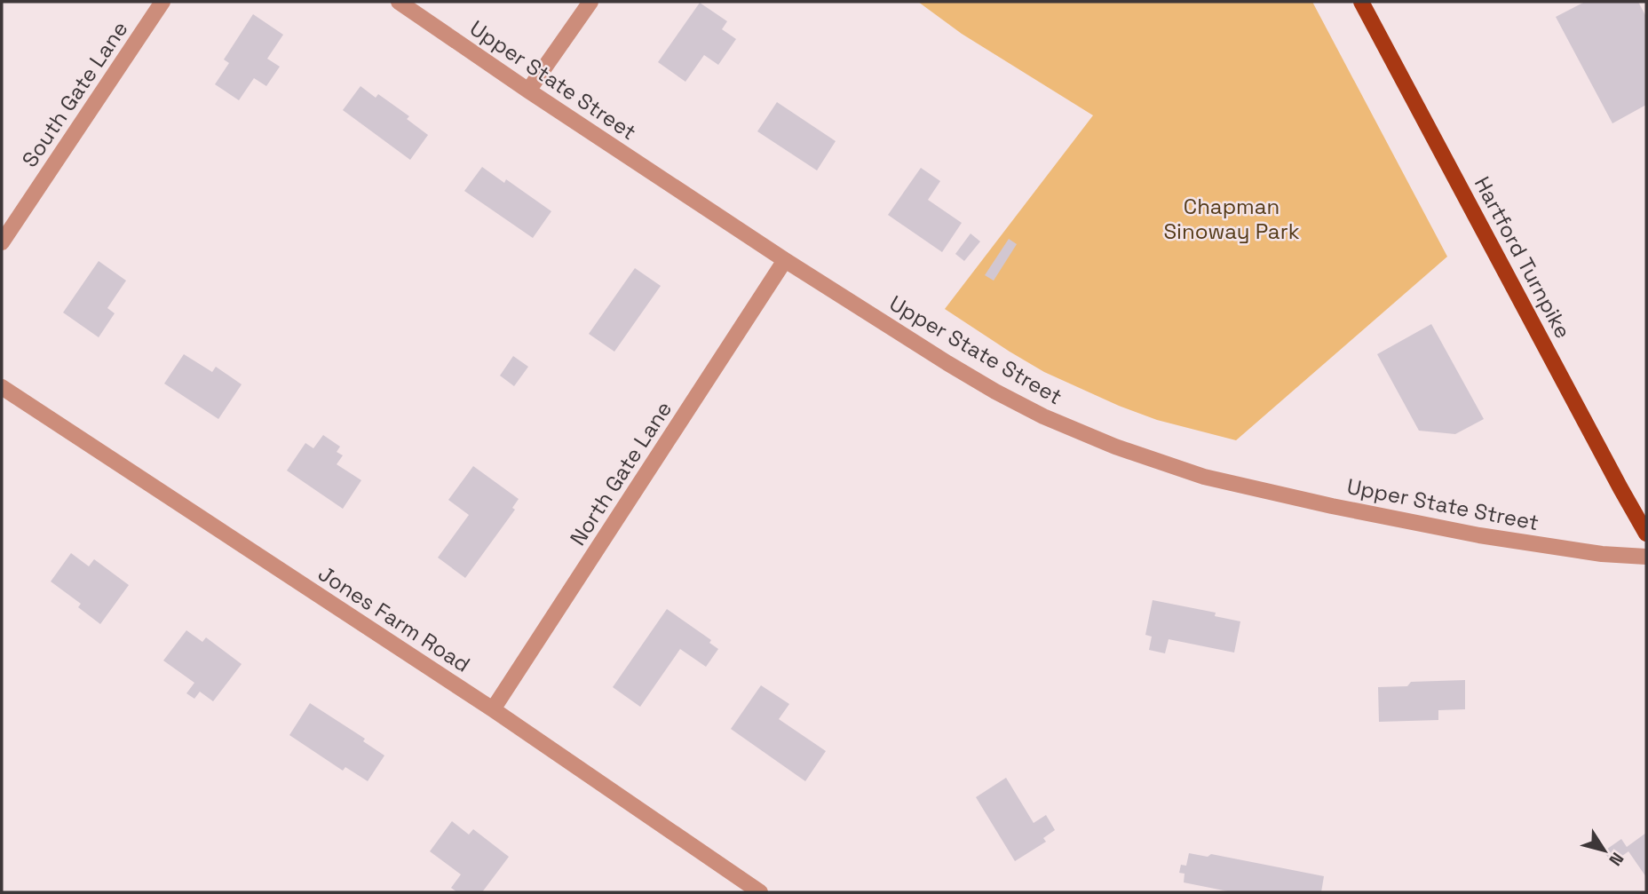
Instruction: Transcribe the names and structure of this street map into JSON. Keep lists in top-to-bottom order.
{
  "streets": {
    "main road": ["Hartford Turnpike"],
    "street": [
      "Upper State Street",
      "South Gate Lane",
      "North Gate Lane",
      "Jones Farm Road"
    ]
  },
  "crossings": [
    ["Upper State Street", "North Gate Lane"],
    ["North Gate Lane", "Jones Farm Road"]
  ],
  "parks": ["Chapman Sinoway Park"],
  "north": "bottom right"
}
